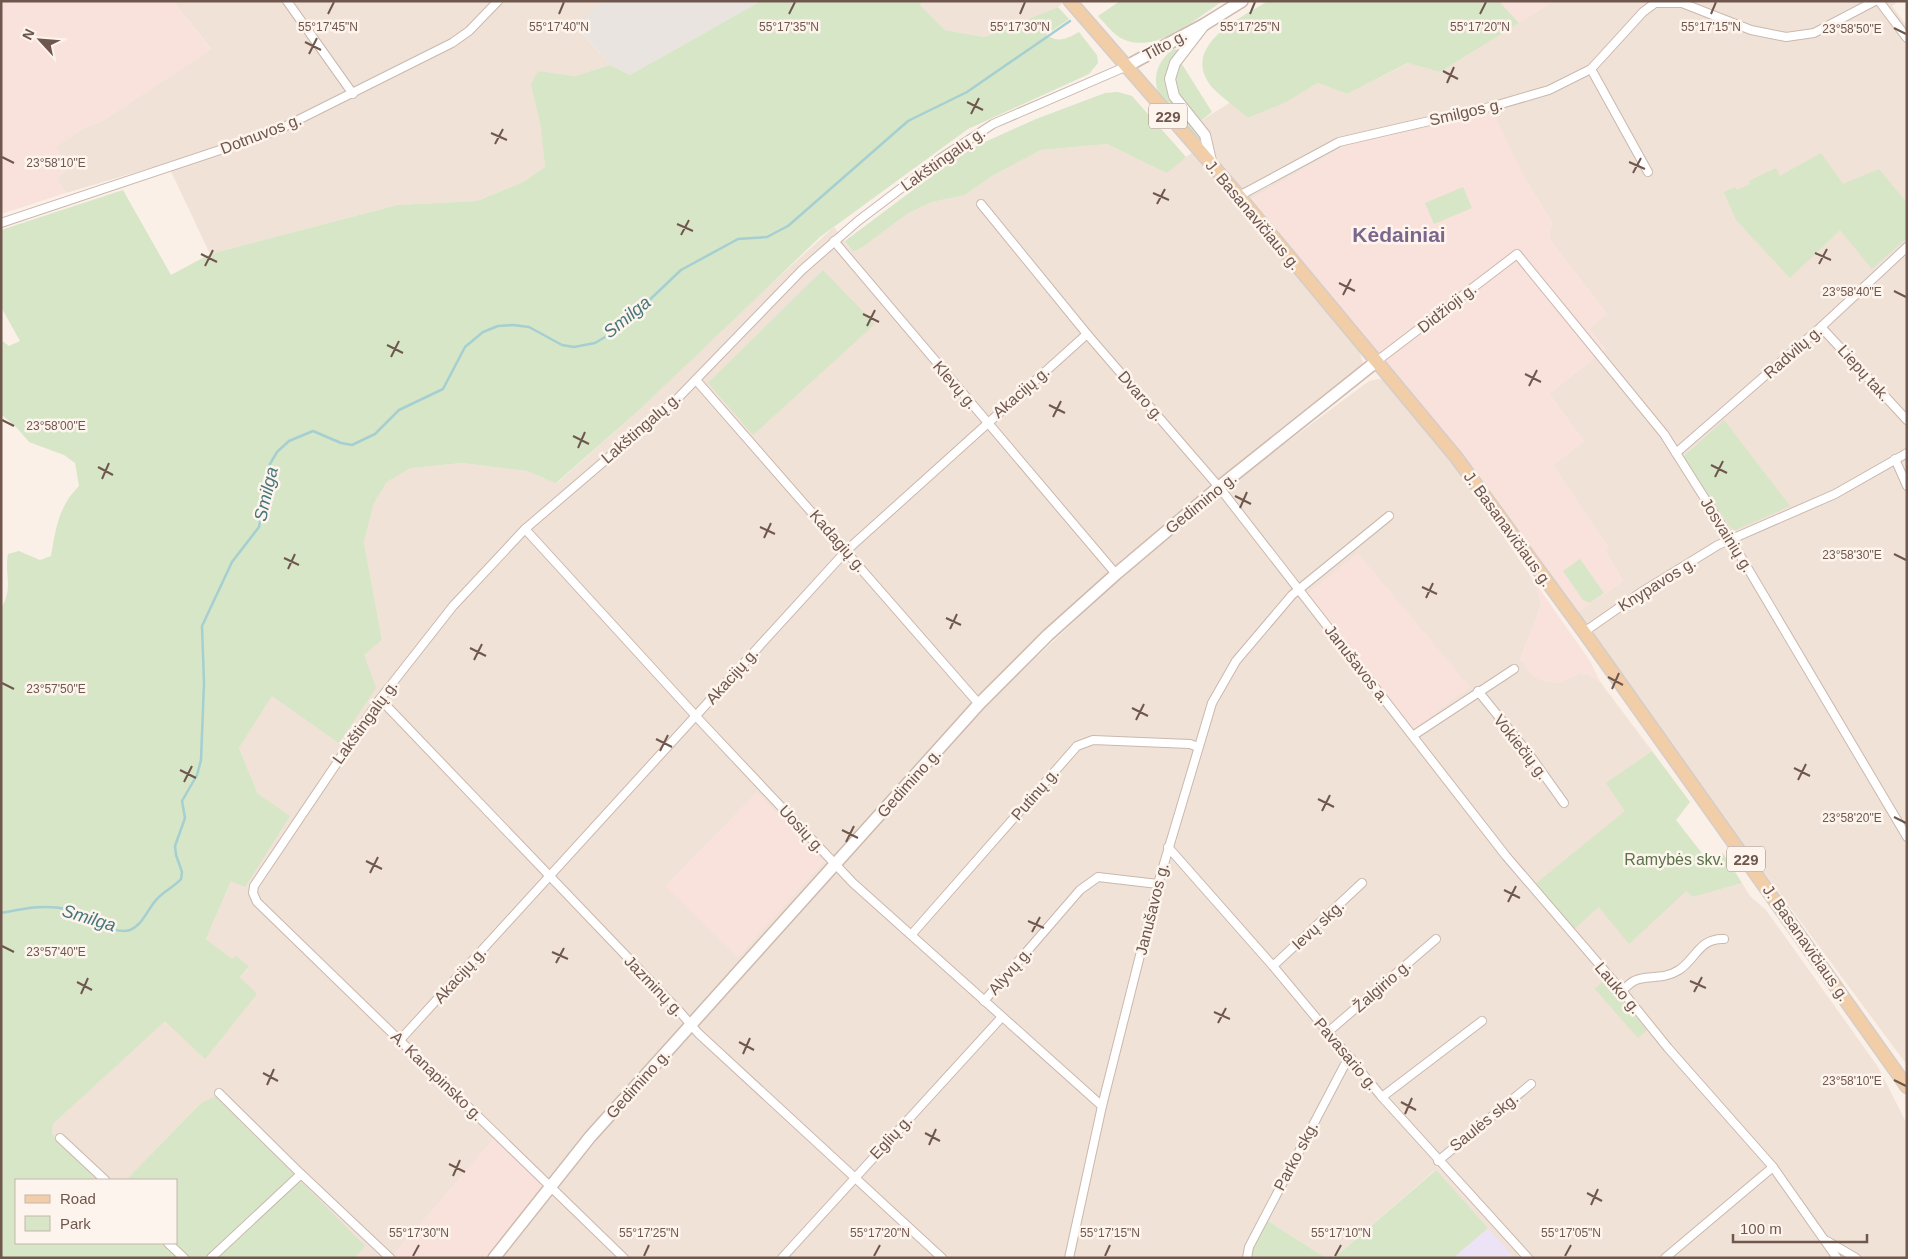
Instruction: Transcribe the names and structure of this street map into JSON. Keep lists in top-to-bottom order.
{
  "streets": {
    "main road": [
      "Tilto g.",
      "229",
      "J. Basanavičiaus g.",
      "Gedimino g."
    ],
    "street": [
      "Smilgos g.",
      "Dotnuvos g.",
      "Lakštingalų g.",
      "Didžioji g.",
      "Radvilų g.",
      "Liepų tak.",
      "Klevų g.",
      "Akacijų g.",
      "Dvaro g.",
      "Josvainių g.",
      "Kadagių g.",
      "Knypavos g.",
      "Janušavos a.",
      "Vokiečių g.",
      "Putinų g.",
      "Uosių g.",
      "Janušavos g.",
      "Ievų skg.",
      "Alyvų g.",
      "Jazminų g.",
      "Žalgirio g.",
      "Lauko g.",
      "Pavasario g.",
      "A. Kanapinsko g.",
      "Saulės skg.",
      "Eglių g.",
      "Parko skg."
    ]
  },
  "crossings": [
    ["Tilto g.", "Lakštingalų g."],
    ["Tilto g.", "J. Basanavičiaus g."],
    ["Smilgos g.", "J. Basanavičiaus g."],
    ["Lakštingalų g.", "J. Basanavičiaus g."],
    ["Lakštingalų g.", "Klevų g."],
    ["Lakštingalų g.", "Kadagių g."],
    ["Lakštingalų g.", "Uosių g."],
    ["Lakštingalų g.", "Jazminų g."],
    ["Lakštingalų g.", "A. Kanapinsko g."],
    ["J. Basanavičiaus g.", "Didžioji g."],
    ["J. Basanavičiaus g.", "Gedimino g."],
    ["J. Basanavičiaus g.", "Knypavos g."],
    ["Didžioji g.", "Gedimino g."],
    ["Didžioji g.", "Josvainių g."],
    ["Radvilų g.", "Liepų tak."],
    ["Radvilų g.", "Josvainių g."],
    ["Klevų g.", "Akacijų g."],
    ["Klevų g.", "Gedimino g."],
    ["Akacijų g.", "Dvaro g."],
    ["Akacijų g.", "Kadagių g."],
    ["Akacijų g.", "Uosių g."],
    ["Akacijų g.", "Jazminų g."],
    ["Akacijų g.", "A. Kanapinsko g."],
    ["Dvaro g.", "Gedimino g."],
    ["Dvaro g.", "Janušavos a."],
    ["Dvaro g.", "Janušavos g."],
    ["Gedimino g.", "Kadagių g."],
    ["Gedimino g.", "Uosių g."],
    ["Gedimino g.", "Jazminų g."],
    ["Gedimino g.", "A. Kanapinsko g."],
    ["Josvainių g.", "Knypavos g."],
    ["Janušavos a.", "Janušavos g."],
    ["Janušavos a.", "Lauko g."],
    ["Putinų g.", "Uosių g."],
    ["Putinų g.", "Janušavos g."],
    ["Uosių g.", "Janušavos g."],
    ["Uosių g.", "Alyvų g."],
    ["Uosių g.", "Eglių g."],
    ["Janušavos g.", "Alyvų g."],
    ["Janušavos g.", "Pavasario g."],
    ["Ievų skg.", "Pavasario g."],
    ["Jazminų g.", "Eglių g."],
    ["Žalgirio g.", "Pavasario g."],
    ["Pavasario g.", "Saulės skg."],
    ["Pavasario g.", "Parko skg."]
  ],
  "districts": ["Kėdainiai"],
  "water": ["Smilga"],
  "parks": ["Ramybės skv."],
  "legend": ["Road", "Park"],
  "scale_bar": "100 m",
  "north": "top left",
  "coordinates": [
    "55°17'45\"N",
    "55°17'40\"N",
    "55°17'35\"N",
    "55°17'30\"N",
    "55°17'25\"N",
    "55°17'20\"N",
    "55°17'15\"N",
    "23°58'50\"E",
    "23°58'10\"E",
    "23°58'40\"E",
    "23°58'00\"E",
    "23°58'30\"E",
    "23°57'50\"E",
    "23°58'20\"E",
    "23°57'40\"E",
    "55°17'10\"N",
    "55°17'05\"N"
  ]
}
